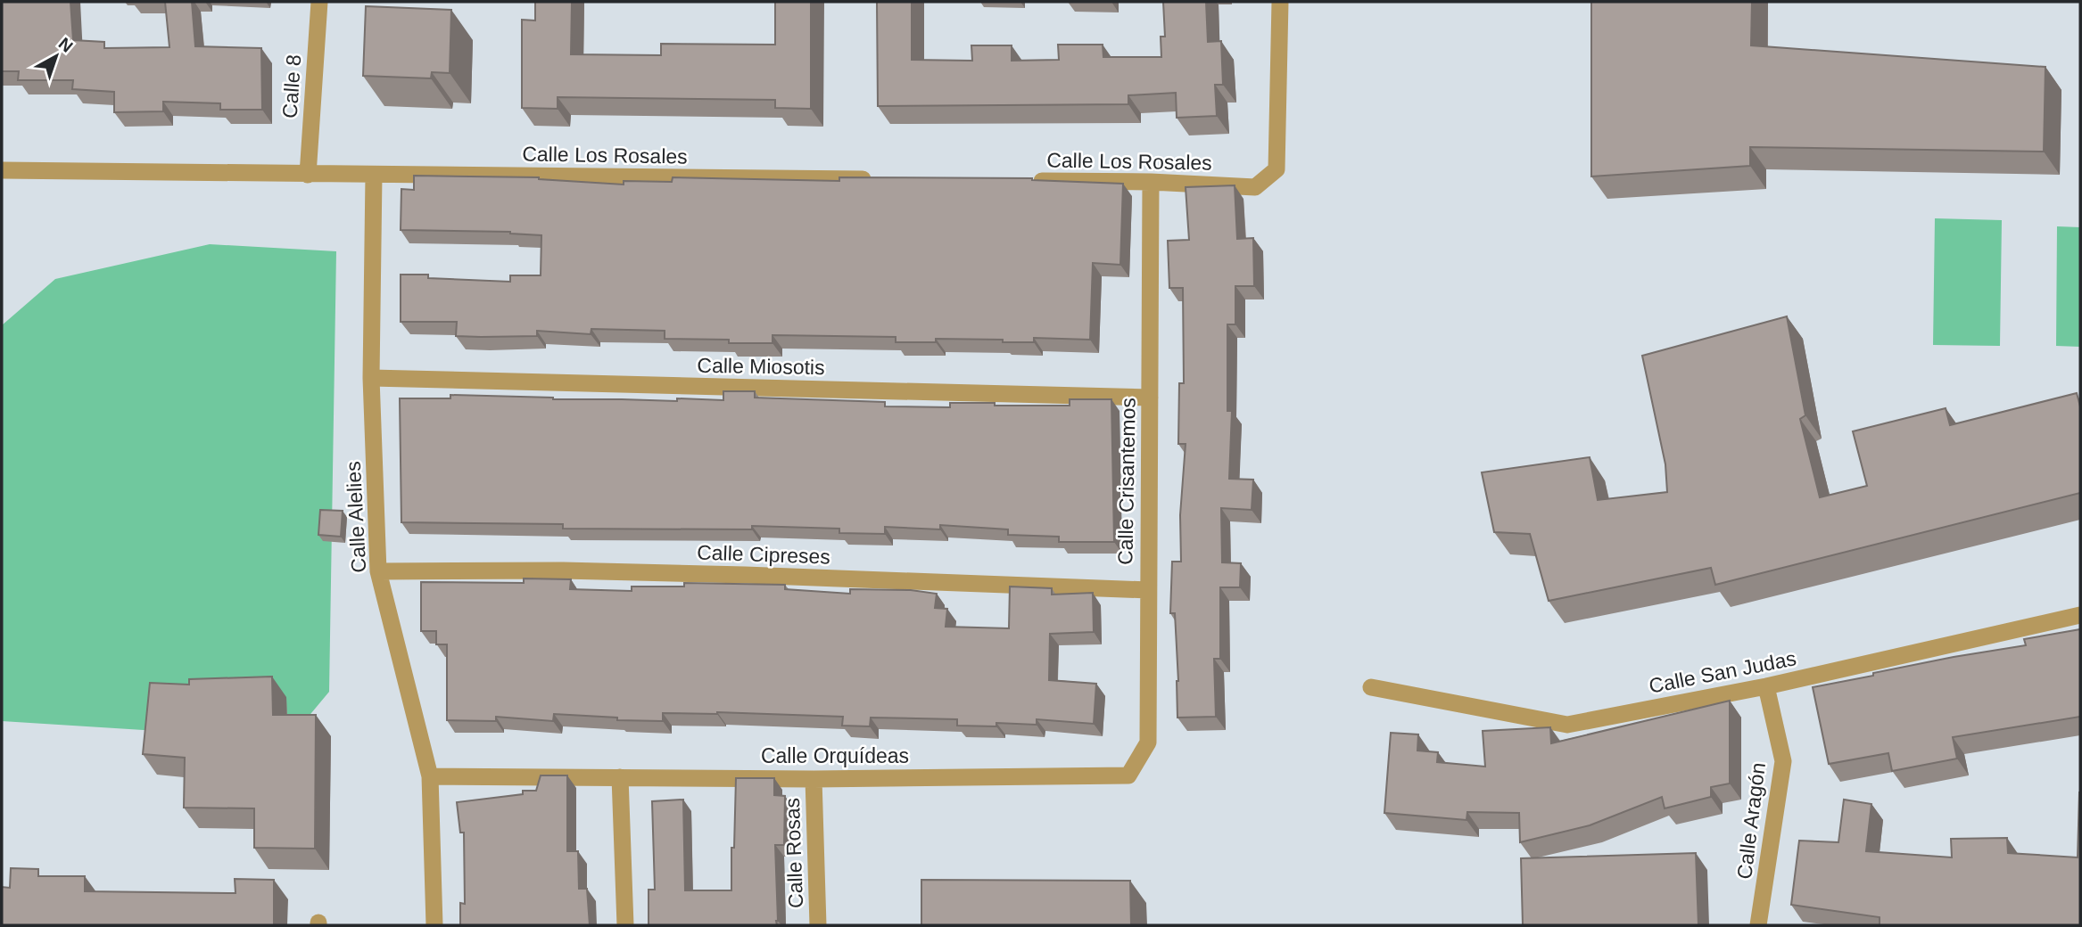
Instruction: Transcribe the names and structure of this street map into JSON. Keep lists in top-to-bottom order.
{
  "streets": {
    "street": [
      "Calle 8",
      "Calle Los Rosales",
      "Calle Miosotis",
      "Calle Crisantemos",
      "Calle Alelies",
      "Calle Cipreses",
      "Calle San Judas",
      "Calle Orquídeas",
      "Calle Aragón",
      "Calle Rosas"
    ]
  },
  "crossings": [
    ["Calle 8", "Calle Los Rosales"],
    ["Calle Los Rosales", "Calle Crisantemos"],
    ["Calle Los Rosales", "Calle Alelies"],
    ["Calle Miosotis", "Calle Crisantemos"],
    ["Calle Miosotis", "Calle Alelies"],
    ["Calle Crisantemos", "Calle Cipreses"],
    ["Calle Crisantemos", "Calle Orquídeas"],
    ["Calle Alelies", "Calle Cipreses"],
    ["Calle Alelies", "Calle Orquídeas"],
    ["Calle San Judas", "Calle Aragón"],
    ["Calle Orquídeas", "Calle Rosas"]
  ],
  "north": "top right"
}
